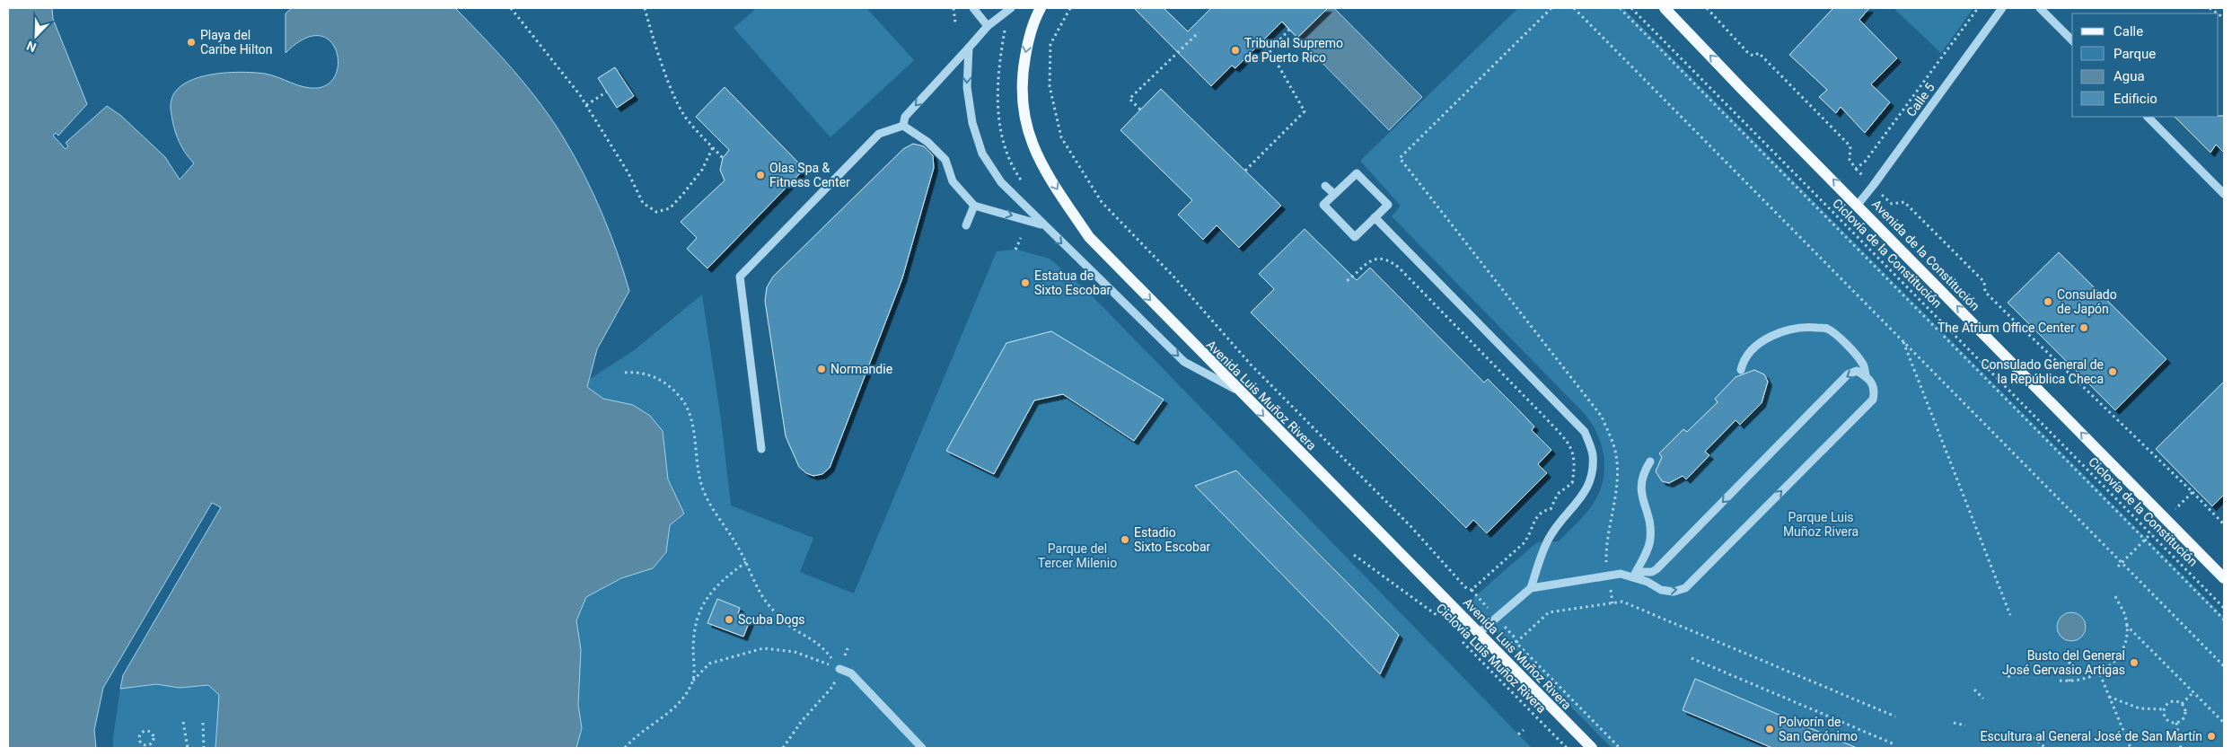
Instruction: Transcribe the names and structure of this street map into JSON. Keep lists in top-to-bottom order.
{
  "streets": {
    "main road": ["Avenida de la Constitución", "Avenida Luis Muñoz Rivera"],
    "street": ["Calle 5"],
    "path": ["Ciclovía de la Constitución", "Ciclovía Luis Muñoz Rivera"]
  },
  "crossings": [
    ["Calle 5", "Avenida de la Constitución"]
  ],
  "one_way": ["Avenida de la Constitución", "Avenida Luis Muñoz Rivera"],
  "parks": ["Parque Luis Muñoz Rivera", "Parque del Tercer Milenio"],
  "places": [
    "Playa del Caribe Hilton",
    "Tribunal Supremo de Puerto Rico",
    "Olas Spa & Fitness Center",
    "Estatua de Sixto Escobar",
    "Consulado de Japón",
    "The Atrium Office Center",
    "Normandie",
    "Consulado General de la República Checa",
    "Estadio Sixto Escobar",
    "Scuba Dogs",
    "Busto del General José Gervasio Artigas",
    "Polvorín de San Gerónimo",
    "Escultura al General José de San Martín"
  ],
  "legend": [
    "Calle",
    "Parque",
    "Agua",
    "Edificio"
  ],
  "north": "bottom left"
}
